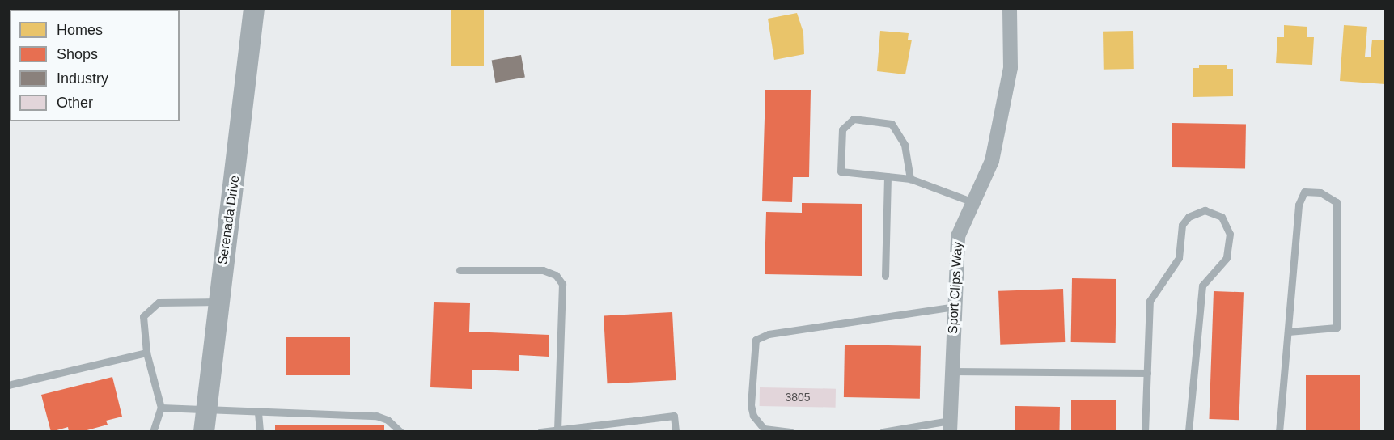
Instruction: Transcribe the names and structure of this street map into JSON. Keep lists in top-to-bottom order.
{
  "streets": {
    "street": ["Serenada Drive", "Sport Clips Way"]
  },
  "house_numbers": ["3805"],
  "legend": [
    "Homes",
    "Shops",
    "Industry",
    "Other"
  ]
}
